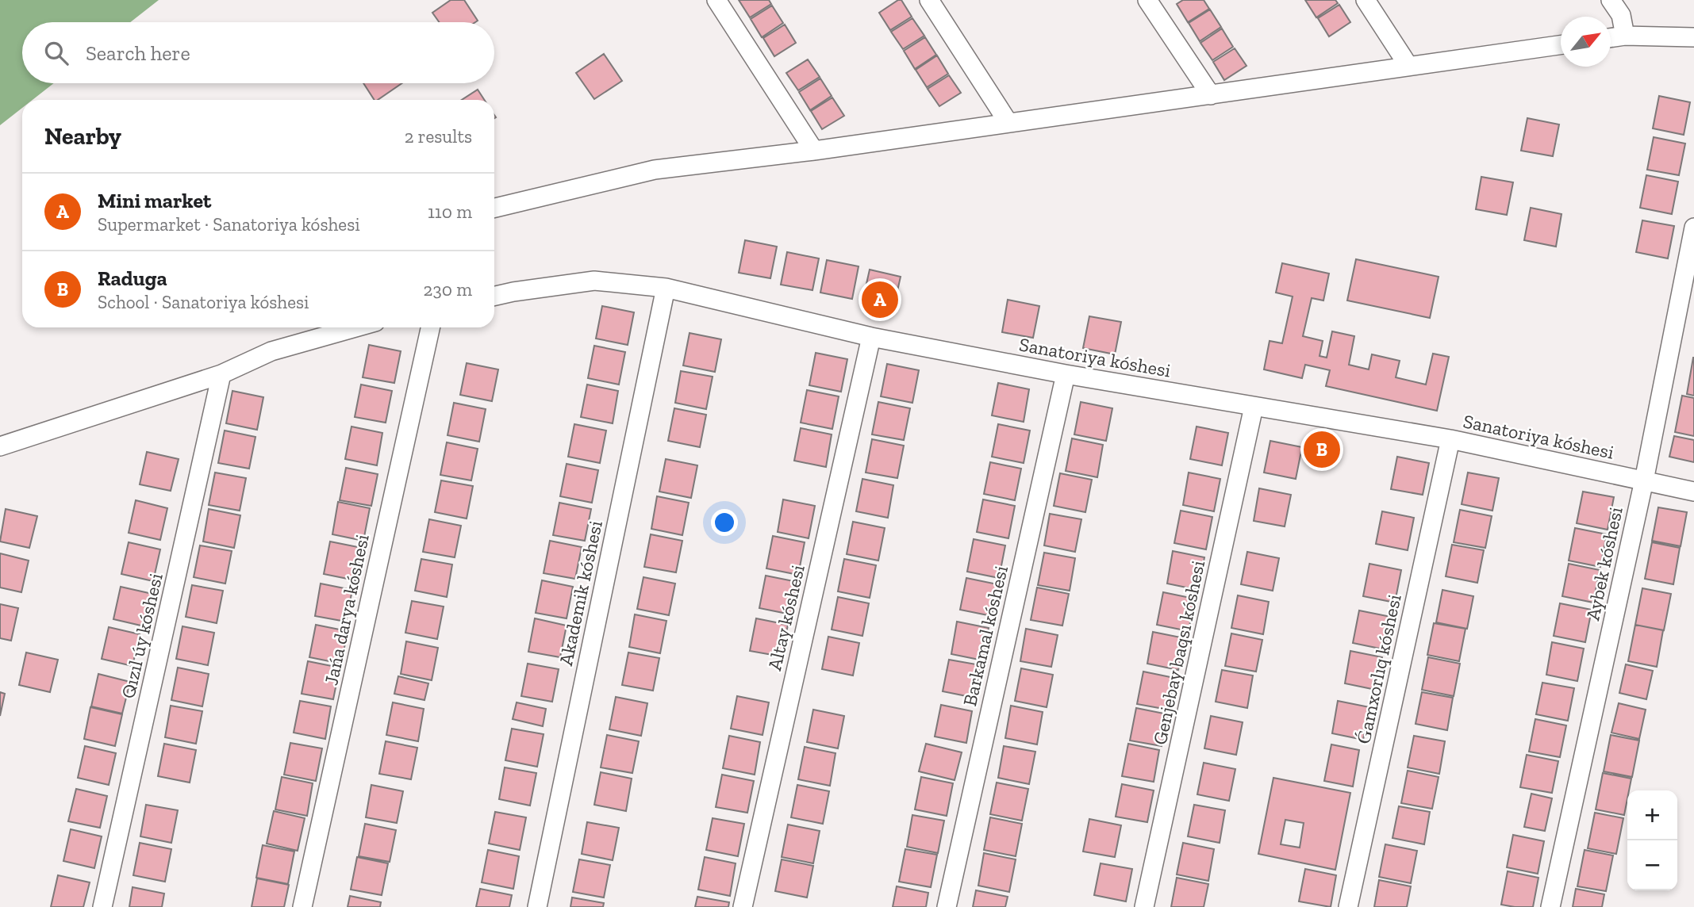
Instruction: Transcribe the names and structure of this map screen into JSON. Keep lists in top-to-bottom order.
{
  "streets": {
    "street": [
      "Sanatoriya kóshesi",
      "Aybek kóshesi",
      "Akademik kóshesi",
      "Jańa darya kóshesi",
      "Altay kóshesi",
      "Qızıl úy kóshesi",
      "Barkamal kóshesi",
      "Genjebay baqsı kóshesi",
      "Ǵamxorlıq kóshesi"
    ]
  },
  "crossings": [
    ["Sanatoriya kóshesi", "Aybek kóshesi"],
    ["Sanatoriya kóshesi", "Akademik kóshesi"],
    ["Sanatoriya kóshesi", "Altay kóshesi"],
    ["Sanatoriya kóshesi", "Barkamal kóshesi"],
    ["Sanatoriya kóshesi", "Genjebay baqsı kóshesi"],
    ["Sanatoriya kóshesi", "Ǵamxorlıq kóshesi"]
  ],
  "north": "top right",
  "page": {
    "search": "Search here",
    "heading": ["Nearby", "2 results"],
    "list": [
      {
        "mark": "A",
        "name": "Mini market",
        "note": "Supermarket · Sanatoriya kóshesi",
        "value": "110 m"
      },
      {
        "mark": "B",
        "name": "Raduga",
        "note": "School · Sanatoriya kóshesi",
        "value": "230 m"
      }
    ],
    "pins": ["A", "B"],
    "map_buttons": ["+", "−"]
  }
}
